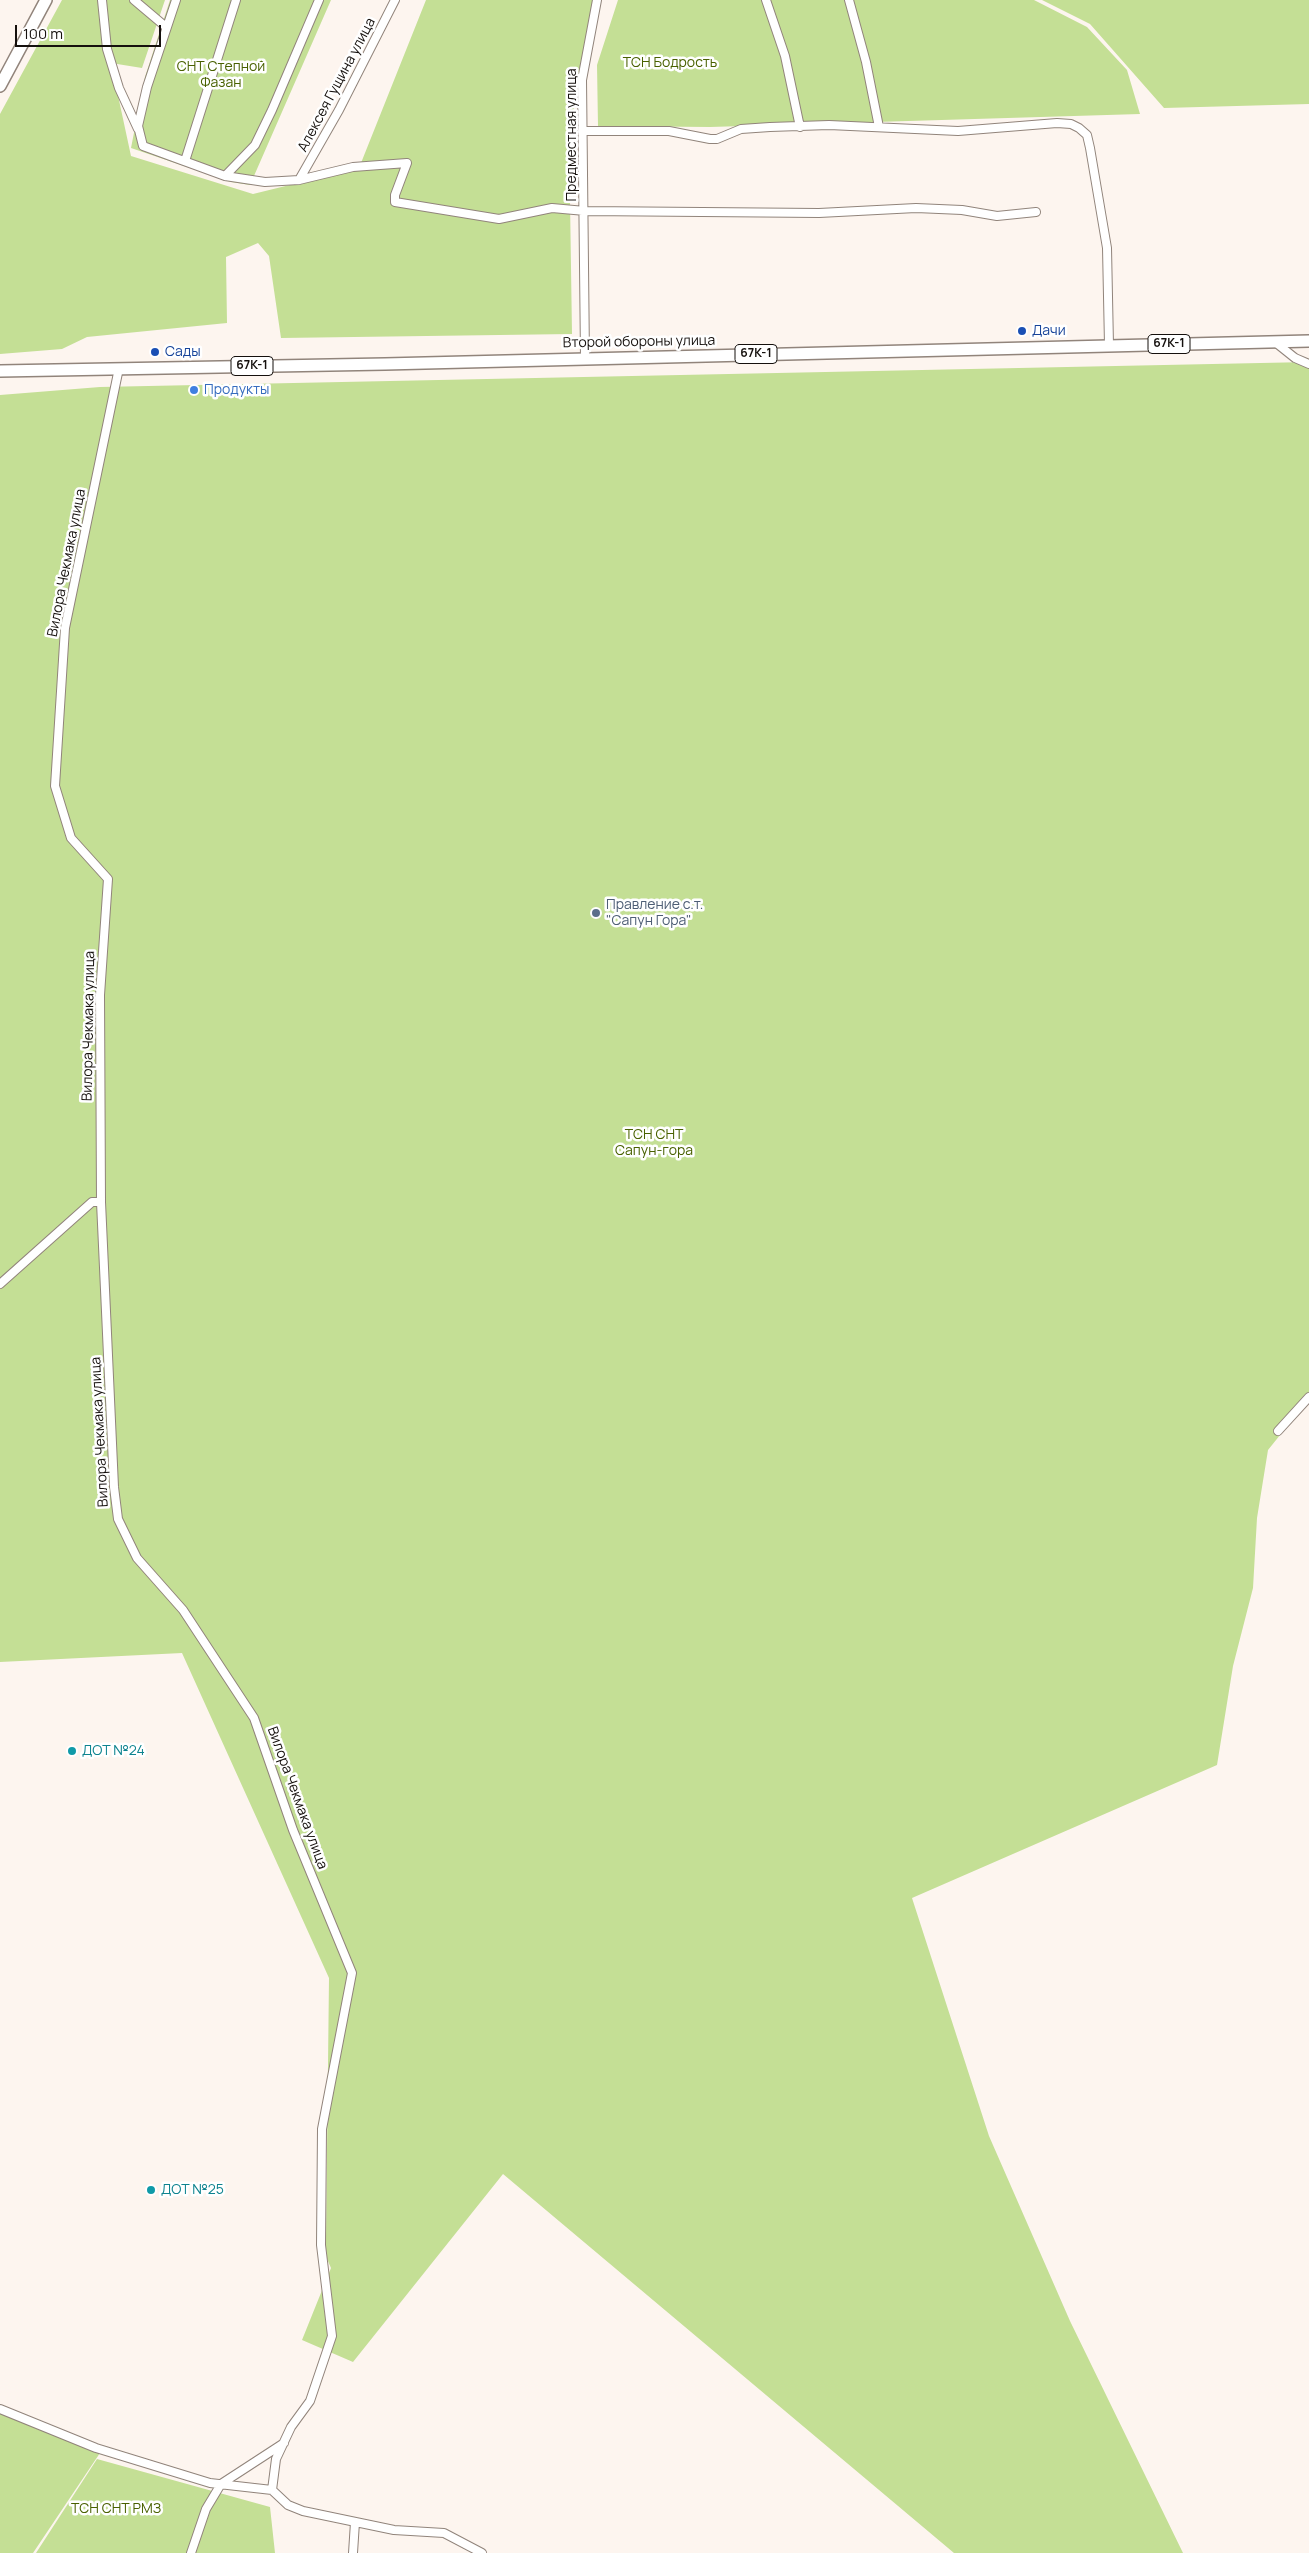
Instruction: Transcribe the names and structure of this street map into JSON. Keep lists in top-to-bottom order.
{
  "streets": {
    "main road": ["Второй обороны улица", "67К-1"],
    "street": ["Алексея Гущина улица", "Предместная улица", "Вилора Чекмака улица"]
  },
  "crossings": [
    ["Алексея Гущина улица", "Предместная улица"],
    ["Предместная улица", "Второй обороны улица"],
    ["Второй обороны улица", "Вилора Чекмака улица"]
  ],
  "parks": [
    "ТСН Бодрость",
    "СНТ Степной Фазан",
    "ТСН СНТ Сапун-гора",
    "ТСН СНТ РМЗ"
  ],
  "places": [
    "Дачи",
    "Сады",
    "Продукты",
    "Правление с.т. \"Сапун Гора\"",
    "ДОТ №24",
    "ДОТ №25"
  ],
  "scale_bar": "100 m"
}
